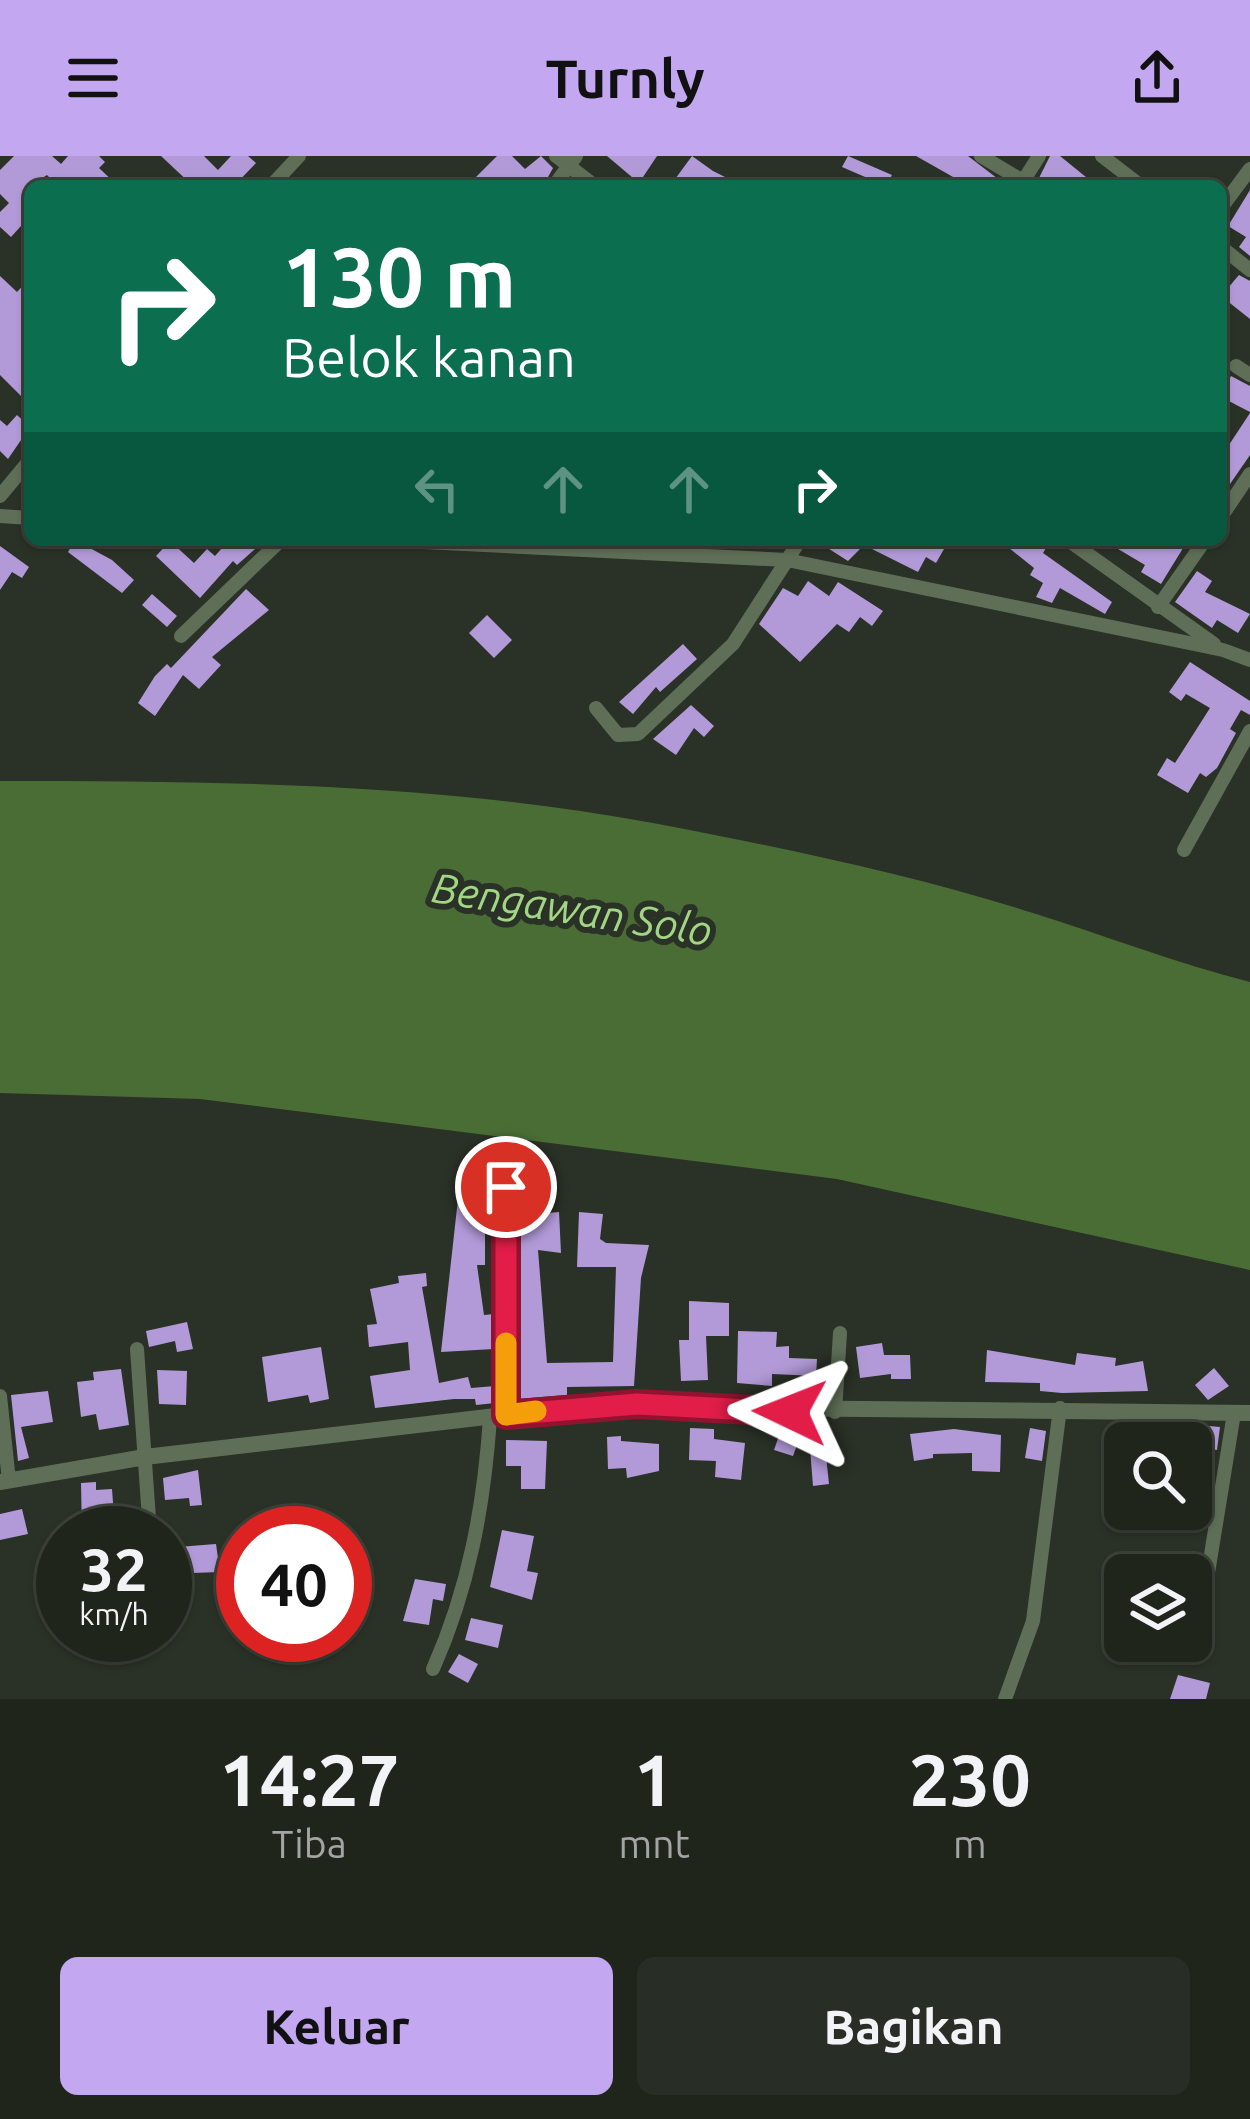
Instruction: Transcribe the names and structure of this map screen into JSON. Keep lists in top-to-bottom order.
{
  "water": ["Bengawan Solo"],
  "page": {
    "header": "Turnly",
    "turn": ["130 m", "Belok kanan"],
    "speed": "32 km/h",
    "limit": "40",
    "eta": [
      "14:27",
      "Tiba",
      "1",
      "mnt",
      "230",
      "m"
    ],
    "buttons": ["Keluar", "Bagikan"]
  }
}
